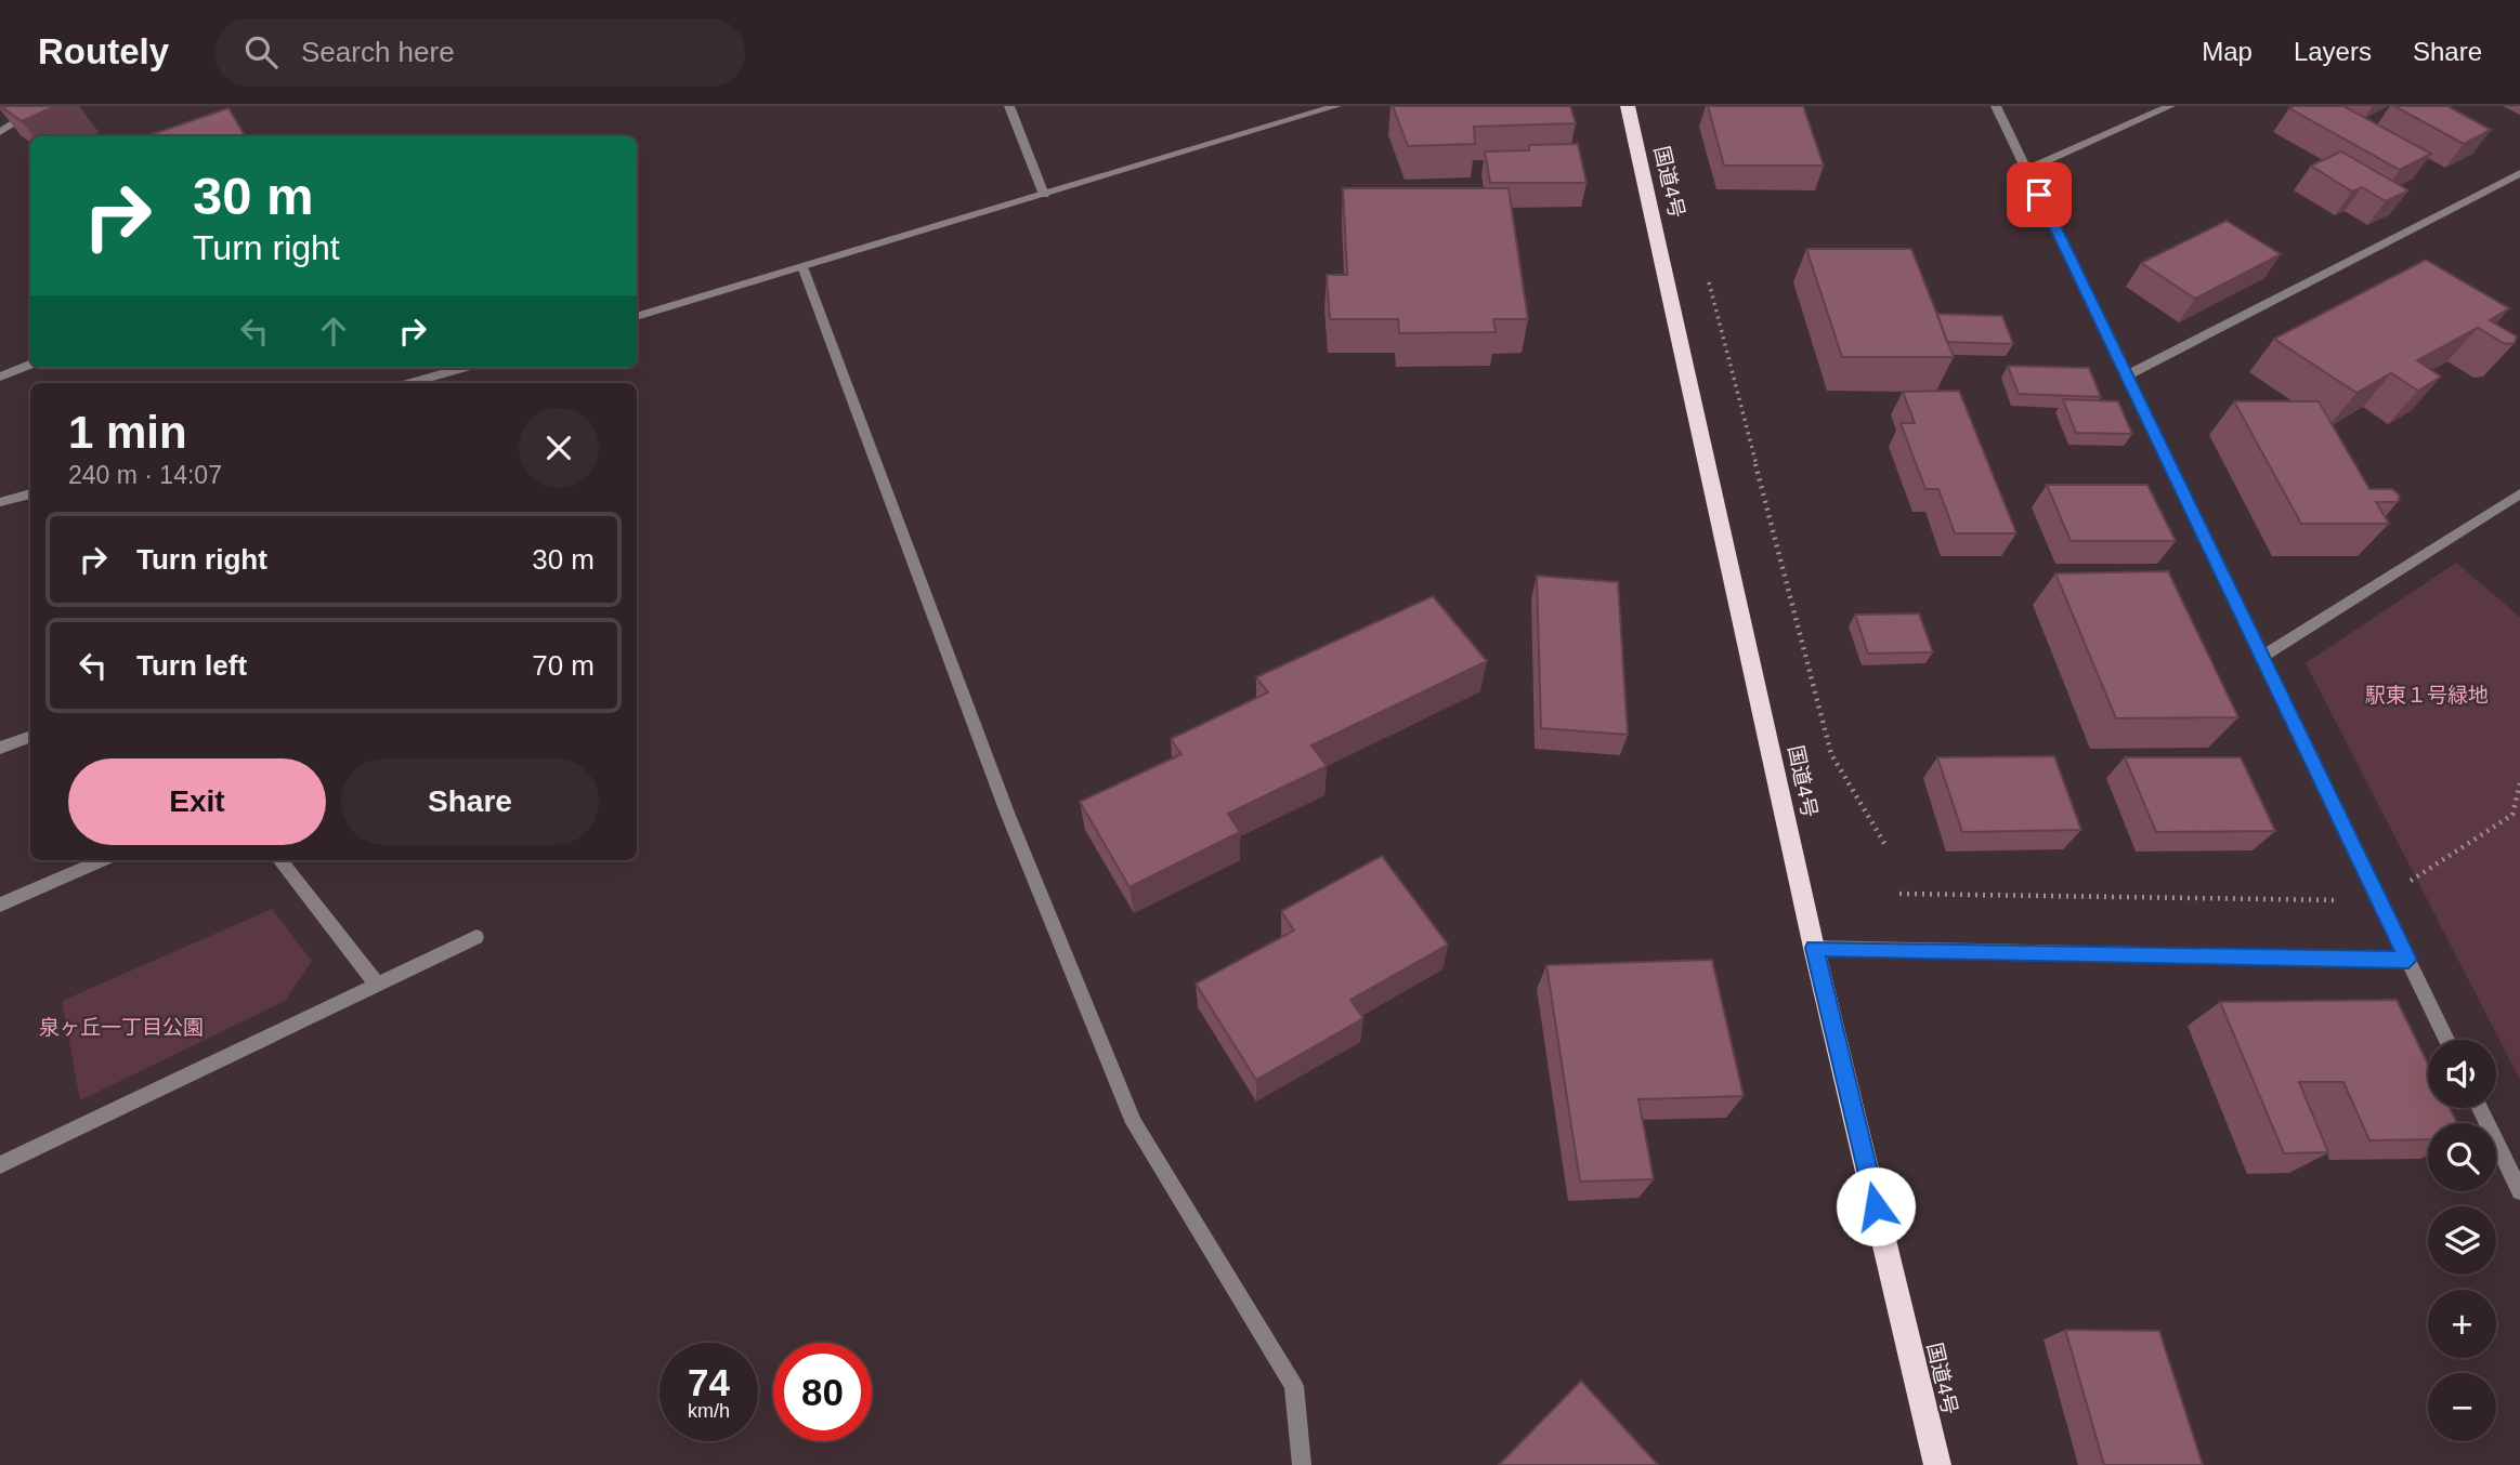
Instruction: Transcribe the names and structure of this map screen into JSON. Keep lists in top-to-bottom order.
{
  "streets": {
    "highway": ["国道4号"]
  },
  "parks": ["駅東１号緑地", "泉ヶ丘一丁目公園"],
  "page": {
    "header": "Routely",
    "search": "Search here",
    "nav": ["Map", "Layers", "Share"],
    "turn": ["30 m", "Turn right"],
    "heading": ["1 min", "240 m · 14:07"],
    "list": [
      {
        "name": "Turn right",
        "value": "30 m"
      },
      {
        "name": "Turn left",
        "value": "70 m"
      }
    ],
    "buttons": ["Exit", "Share"],
    "map_buttons": ["+", "−"],
    "speed": "74 km/h",
    "limit": "80"
  }
}
